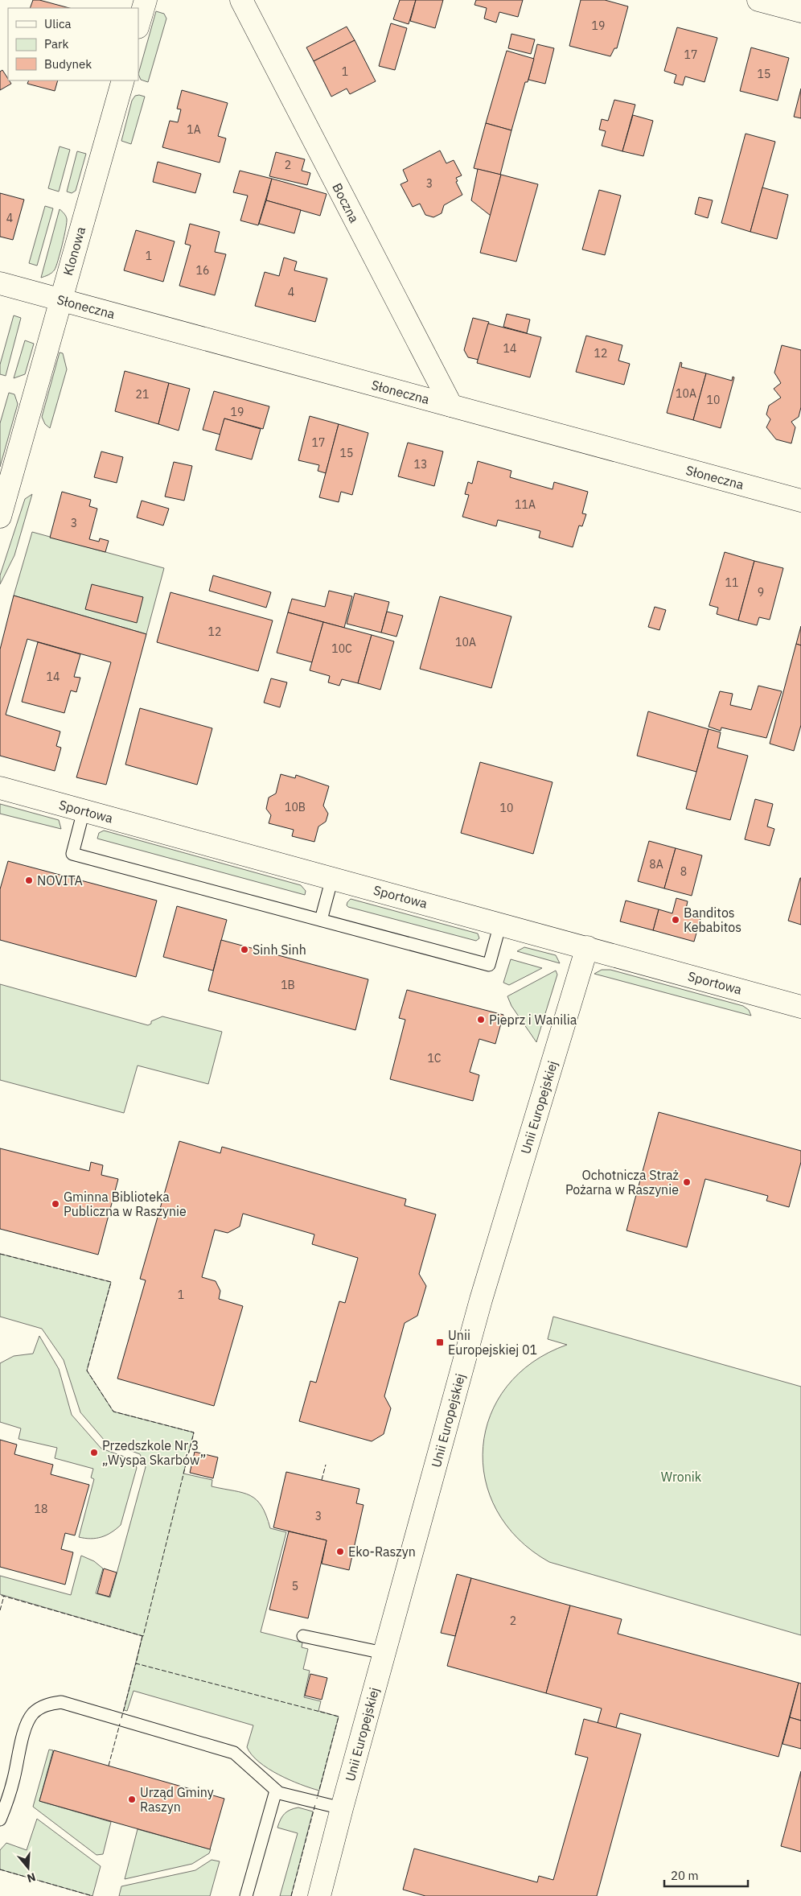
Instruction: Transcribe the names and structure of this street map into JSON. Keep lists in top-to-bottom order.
{
  "streets": {
    "street": [
      "Boczna",
      "Klonowa",
      "Słoneczna",
      "Sportowa",
      "Unii Europejskiej"
    ]
  },
  "crossings": [
    ["Boczna", "Słoneczna"],
    ["Klonowa", "Słoneczna"],
    ["Sportowa", "Unii Europejskiej"]
  ],
  "parks": ["Wronik"],
  "places": {
    "other": [
      "NOVITA",
      "Banditos Kebabitos",
      "Sinh Sinh",
      "Pieprz i Wanilia",
      "Ochotnicza Straż Pożarna w Raszynie",
      "Gminna Biblioteka Publiczna w Raszynie",
      "Przedszkole Nr 3 „Wyspa Skarbów”",
      "Eko-Raszyn",
      "Urząd Gminy Raszyn"
    ],
    "transit": ["Unii Europejskiej 01"]
  },
  "house_numbers": [
    "19",
    "17",
    "1",
    "15",
    "1A",
    "2",
    "3",
    "4",
    "1",
    "16",
    "4",
    "14",
    "12",
    "10A",
    "21",
    "10",
    "19",
    "17",
    "15",
    "13",
    "11A",
    "3",
    "11",
    "9",
    "12",
    "10A",
    "10C",
    "14",
    "10B",
    "10",
    "8A",
    "8",
    "1B",
    "1C",
    "1",
    "18",
    "3",
    "5",
    "2"
  ],
  "legend": ["Ulica", "Park", "Budynek"],
  "scale_bar": "20 m",
  "north": "bottom"
}
